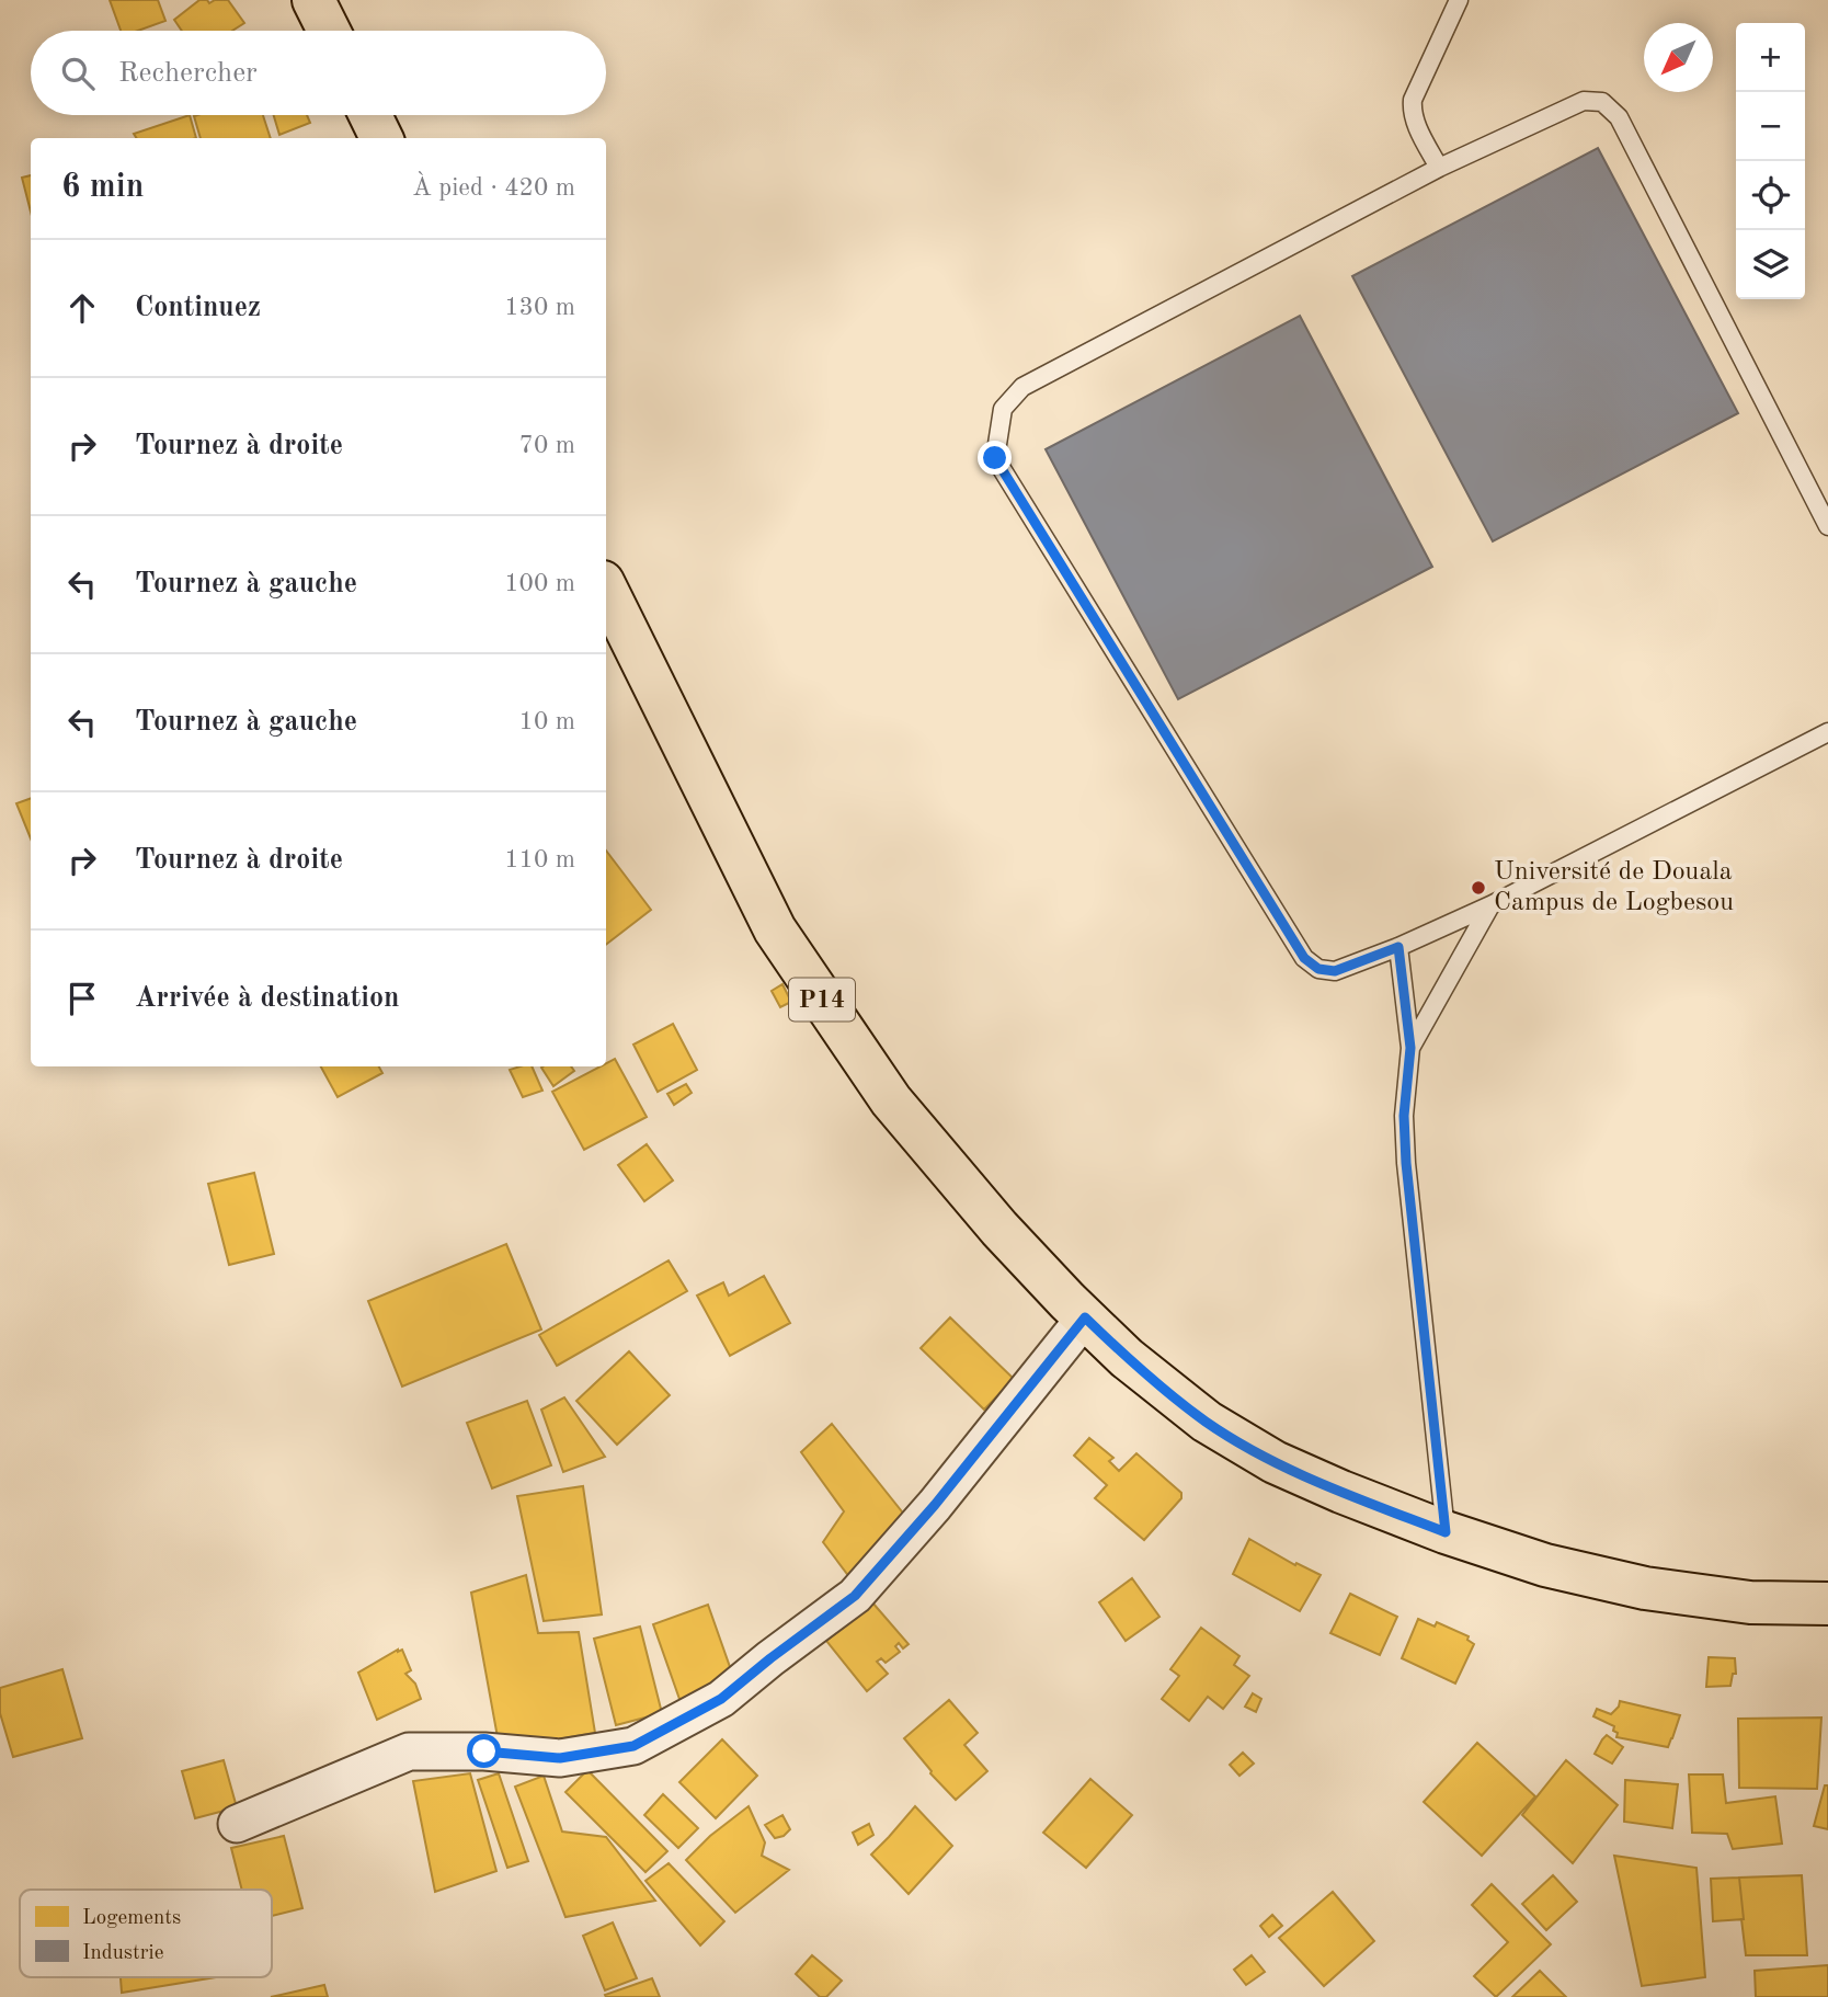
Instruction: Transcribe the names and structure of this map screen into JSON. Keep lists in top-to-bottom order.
{
  "streets": {
    "main road": ["P14"]
  },
  "places": ["Université de Douala Campus de Logbesou"],
  "legend": ["Logements", "Industrie"],
  "north": "bottom left",
  "page": {
    "map_buttons": ["+", "−"],
    "search": "Rechercher",
    "heading": ["6 min", "À pied · 420 m"],
    "list": [
      ["Continuez", "130 m"],
      ["Tournez à droite", "70 m"],
      ["Tournez à gauche", "100 m"],
      ["Tournez à gauche", "10 m"],
      ["Tournez à droite", "110 m"],
      "Arrivée à destination"
    ]
  }
}
